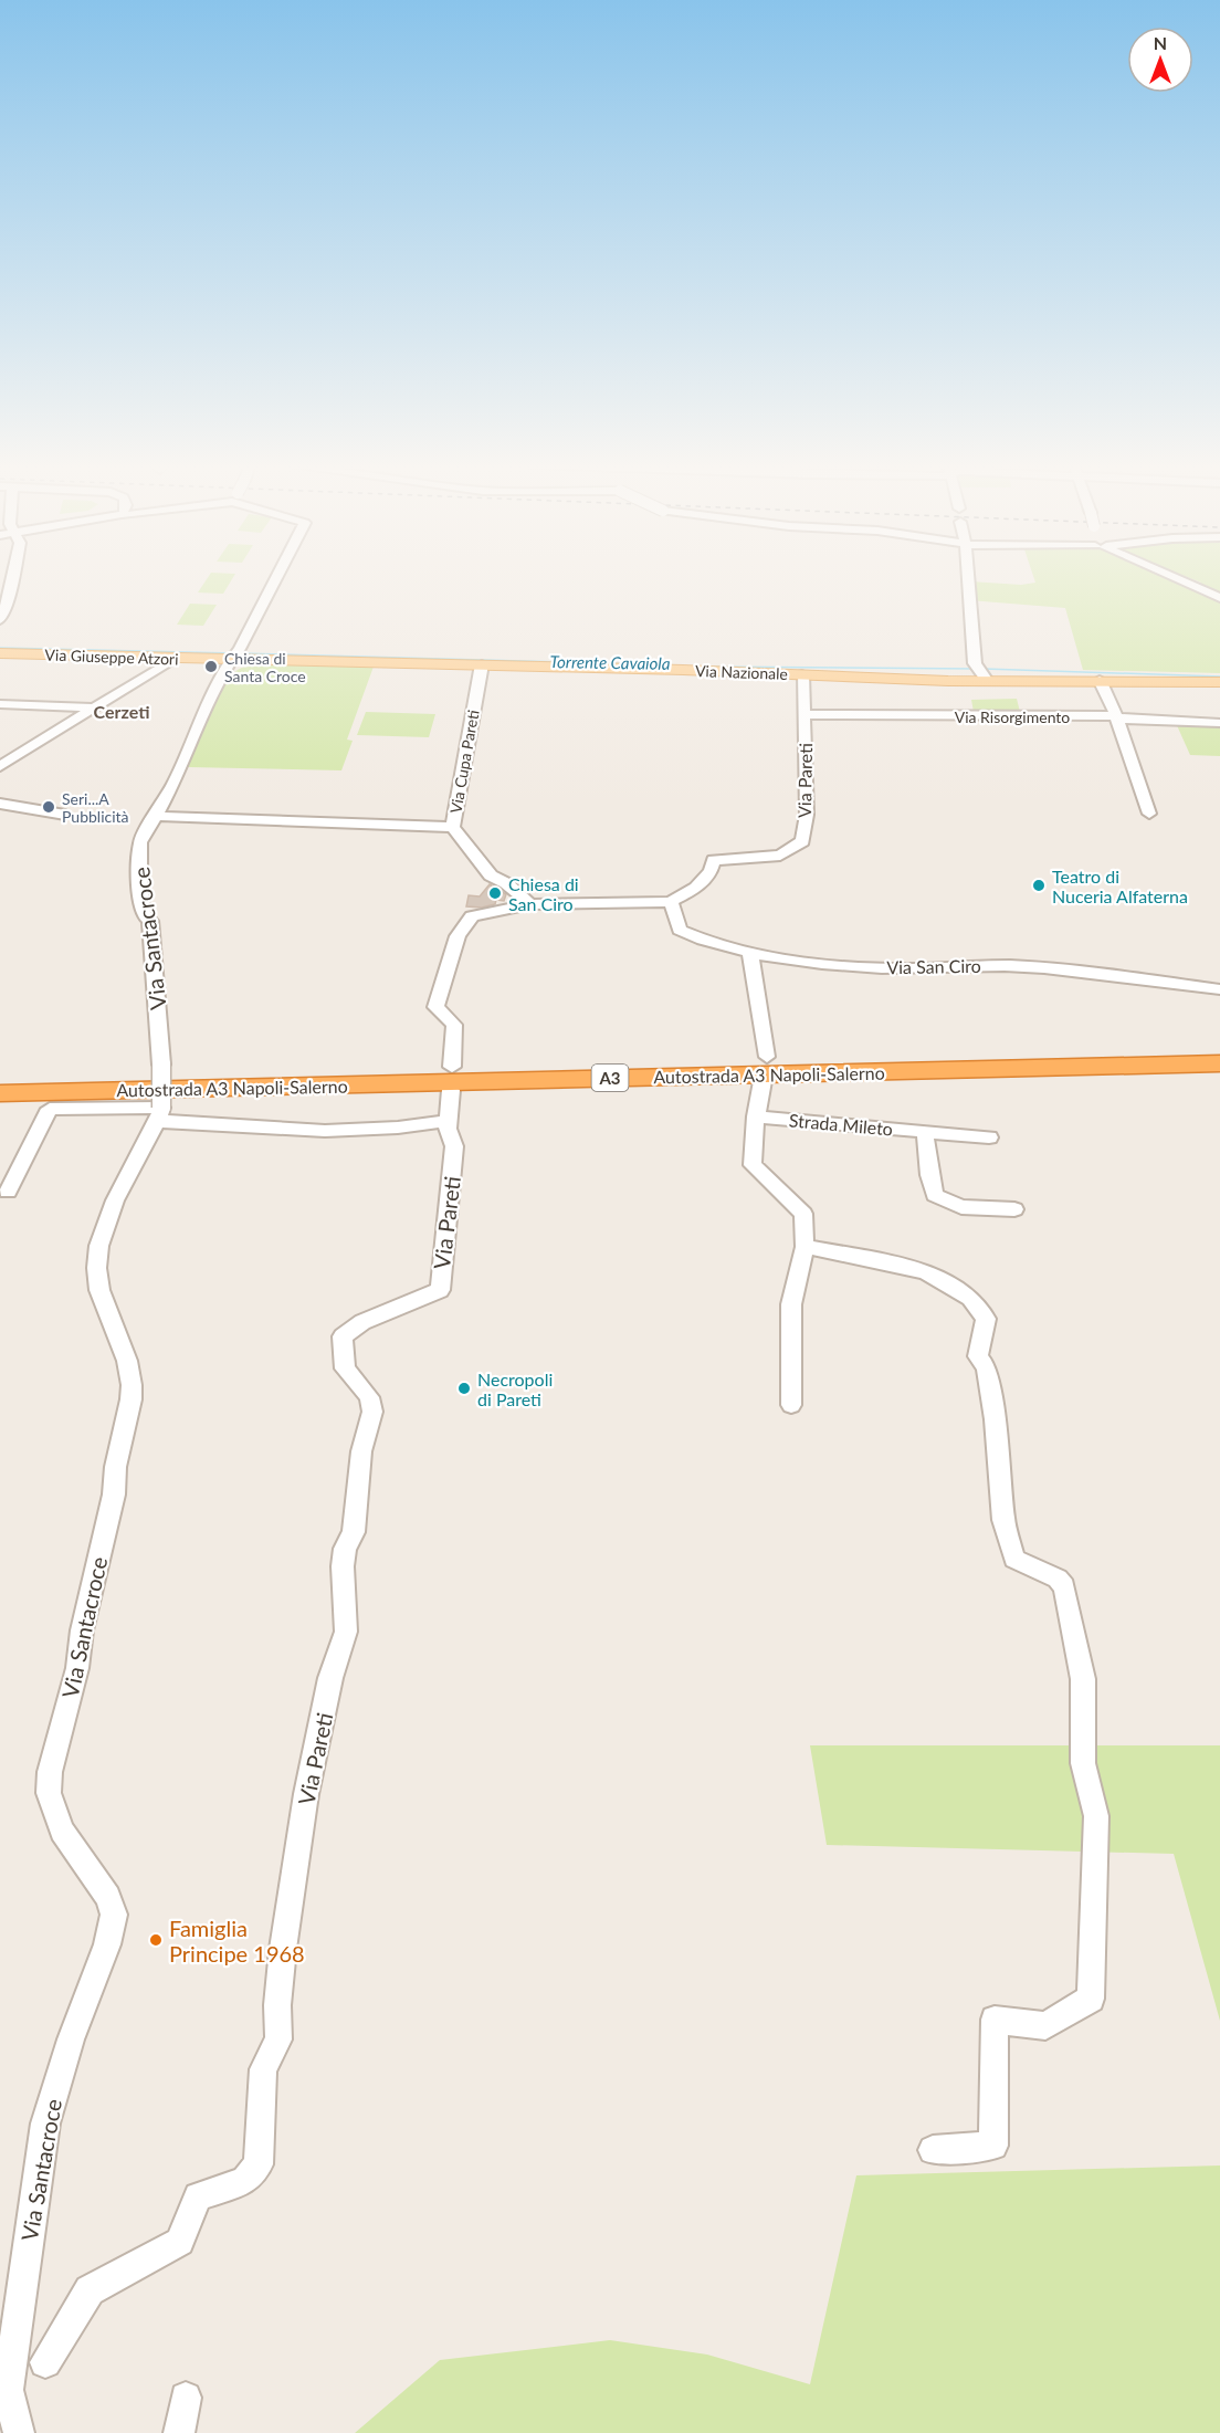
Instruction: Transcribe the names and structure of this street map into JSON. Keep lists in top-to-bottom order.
{
  "streets": {
    "highway": ["Autostrada A3 Napoli-Salerno", "A3"],
    "main road": ["Via Giuseppe Atzori", "Via Nazionale"],
    "street": [
      "Via Risorgimento",
      "Via Cupa Pareti",
      "Via Pareti",
      "Via Santacroce",
      "Via San Ciro",
      "Strada Mileto"
    ]
  },
  "crossings": [
    ["Via Giuseppe Atzori", "Via Nazionale"],
    ["Via Giuseppe Atzori", "Via Santacroce"],
    ["Via Nazionale", "Via Cupa Pareti"],
    ["Via Nazionale", "Via Pareti"],
    ["Via Nazionale", "Via Santacroce"],
    ["Via Risorgimento", "Via Pareti"],
    ["Via Cupa Pareti", "Via Pareti"],
    ["Via Pareti", "Via San Ciro"]
  ],
  "districts": ["Cerzeti"],
  "water": ["Torrente Cavaiola"],
  "places": [
    "Chiesa di Santa Croce",
    "Seri...A Pubblicità",
    "Teatro di Nuceria Alfaterna",
    "Chiesa di San Ciro",
    "Necropoli di Pareti",
    "Famiglia Principe 1968"
  ],
  "north": "top"
}
